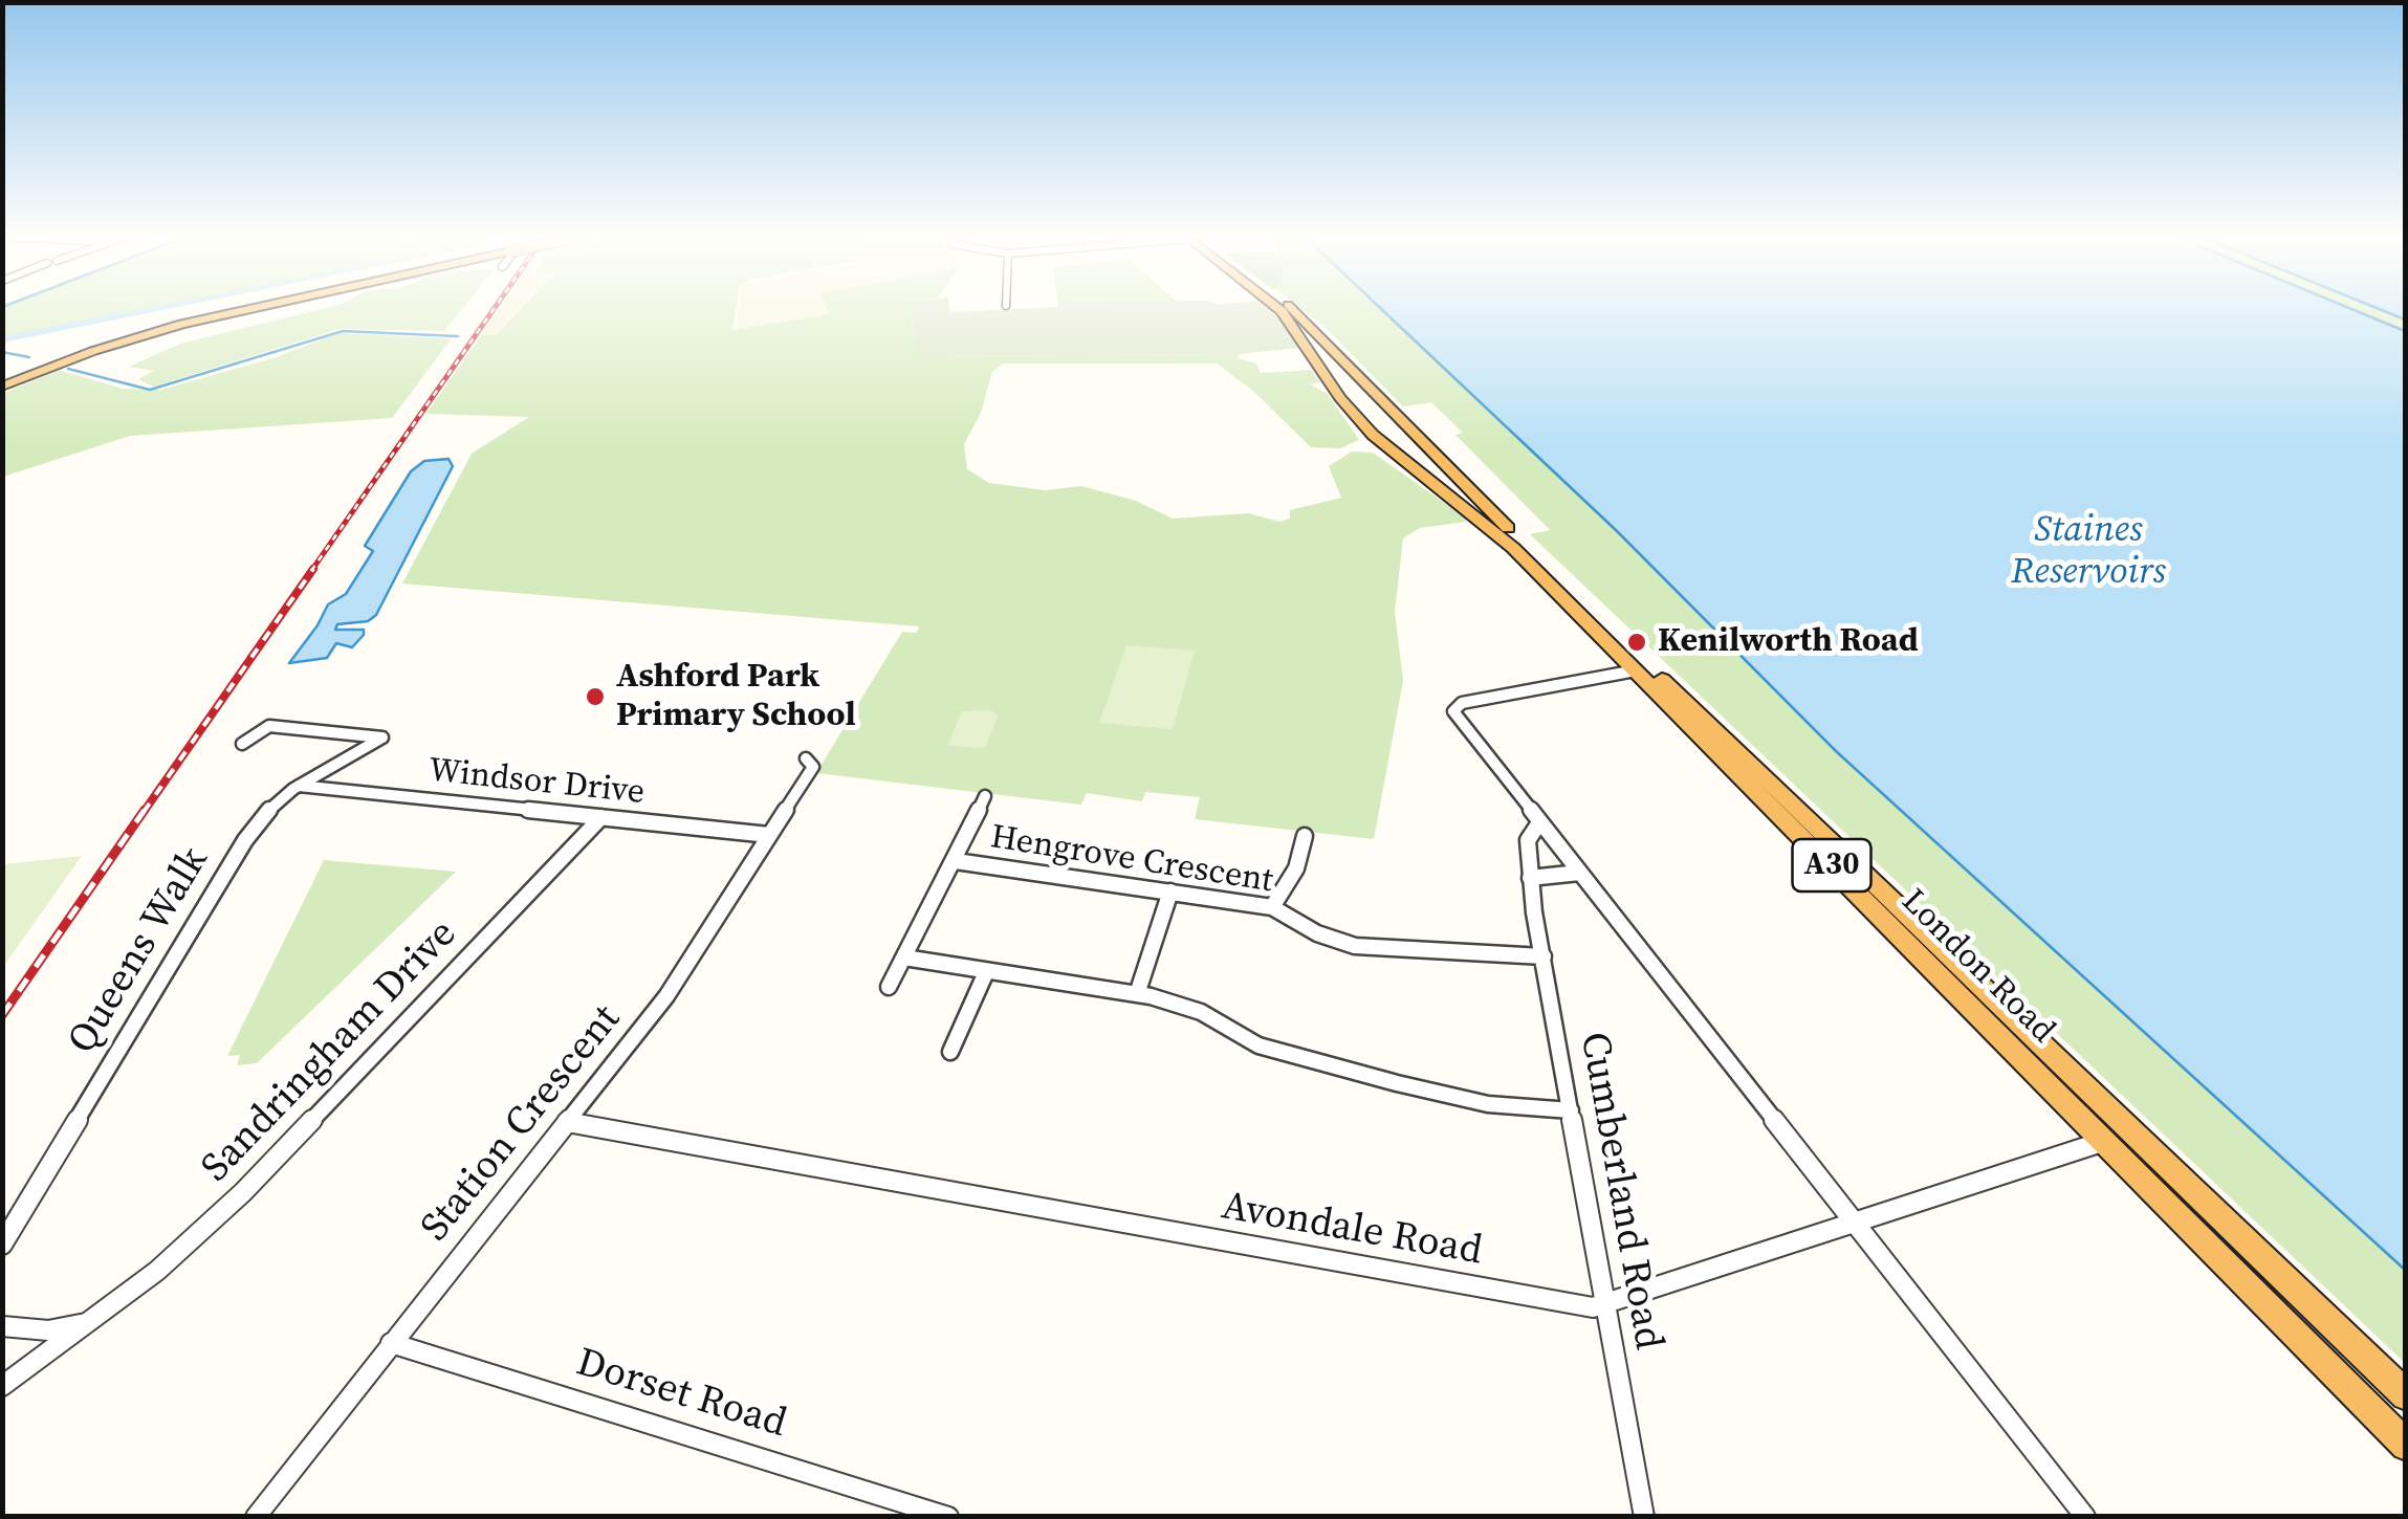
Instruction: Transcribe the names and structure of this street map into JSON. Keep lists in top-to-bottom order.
{
  "streets": {
    "highway": ["A30", "London Road"],
    "street": [
      "Windsor Drive",
      "Hengrove Crescent",
      "Queens Walk",
      "Sandringham Drive",
      "Station Crescent",
      "Cumberland Road",
      "Avondale Road",
      "Dorset Road"
    ]
  },
  "crossings": [
    ["Windsor Drive", "Queens Walk"],
    ["Windsor Drive", "Sandringham Drive"],
    ["Windsor Drive", "Station Crescent"],
    ["Hengrove Crescent", "Cumberland Road"],
    ["A30", "London Road"],
    ["London Road", "Avondale Road"],
    ["Station Crescent", "Avondale Road"],
    ["Station Crescent", "Dorset Road"],
    ["Cumberland Road", "Avondale Road"]
  ],
  "water": ["Staines Reservoirs"],
  "places": ["Kenilworth Road", "Ashford Park Primary School"]
}
